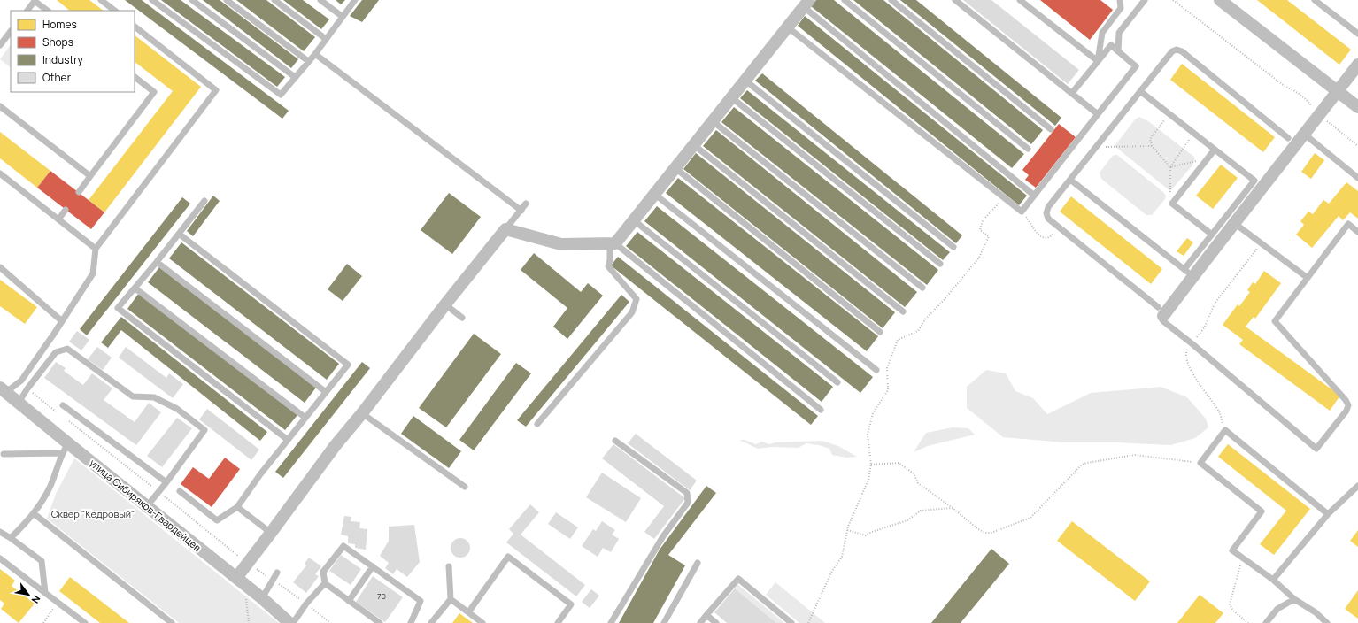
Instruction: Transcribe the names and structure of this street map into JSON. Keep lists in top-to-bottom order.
{
  "streets": {
    "street": ["улица Сибиряков-Гвардейцев"]
  },
  "parks": ["Сквер \"Кедровый\""],
  "house_numbers": ["70"],
  "legend": [
    "Homes",
    "Shops",
    "Industry",
    "Other"
  ],
  "north": "bottom right"
}
